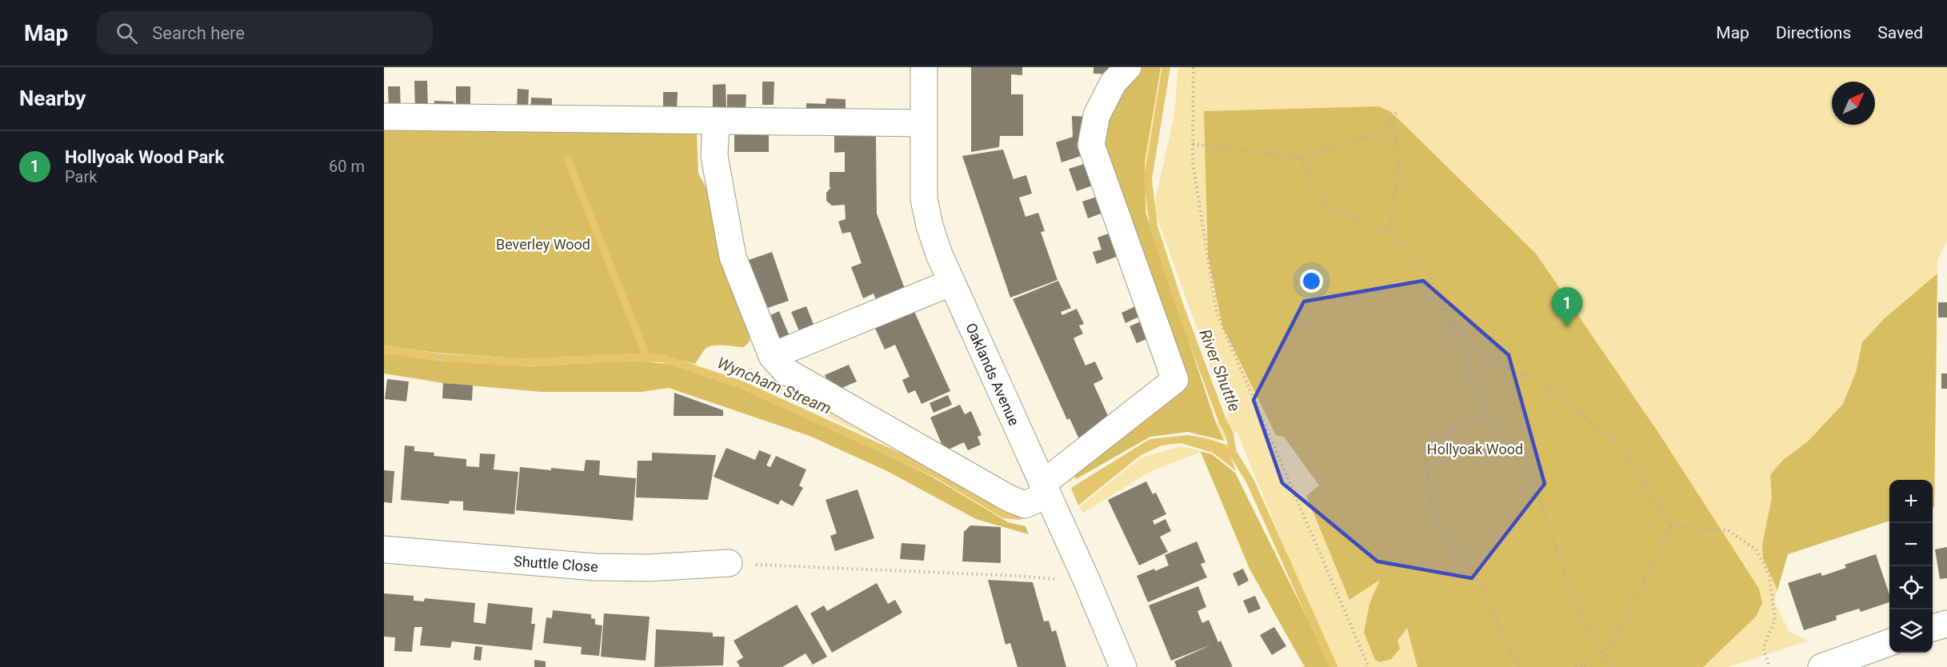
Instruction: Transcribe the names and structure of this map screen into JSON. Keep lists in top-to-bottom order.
{
  "streets": {
    "street": ["Oaklands Avenue", "Shuttle Close"]
  },
  "water": ["River Shuttle", "Wyncham Stream"],
  "parks": ["Beverley Wood", "Hollyoak Wood"],
  "north": "top right",
  "page": {
    "header": "Map",
    "search": "Search here",
    "nav": ["Map", "Directions", "Saved"],
    "heading": "Nearby",
    "list": [
      {
        "mark": "1",
        "name": "Hollyoak Wood Park",
        "note": "Park",
        "value": "60 m"
      }
    ],
    "pins": "1",
    "map_buttons": ["+", "−"]
  }
}
